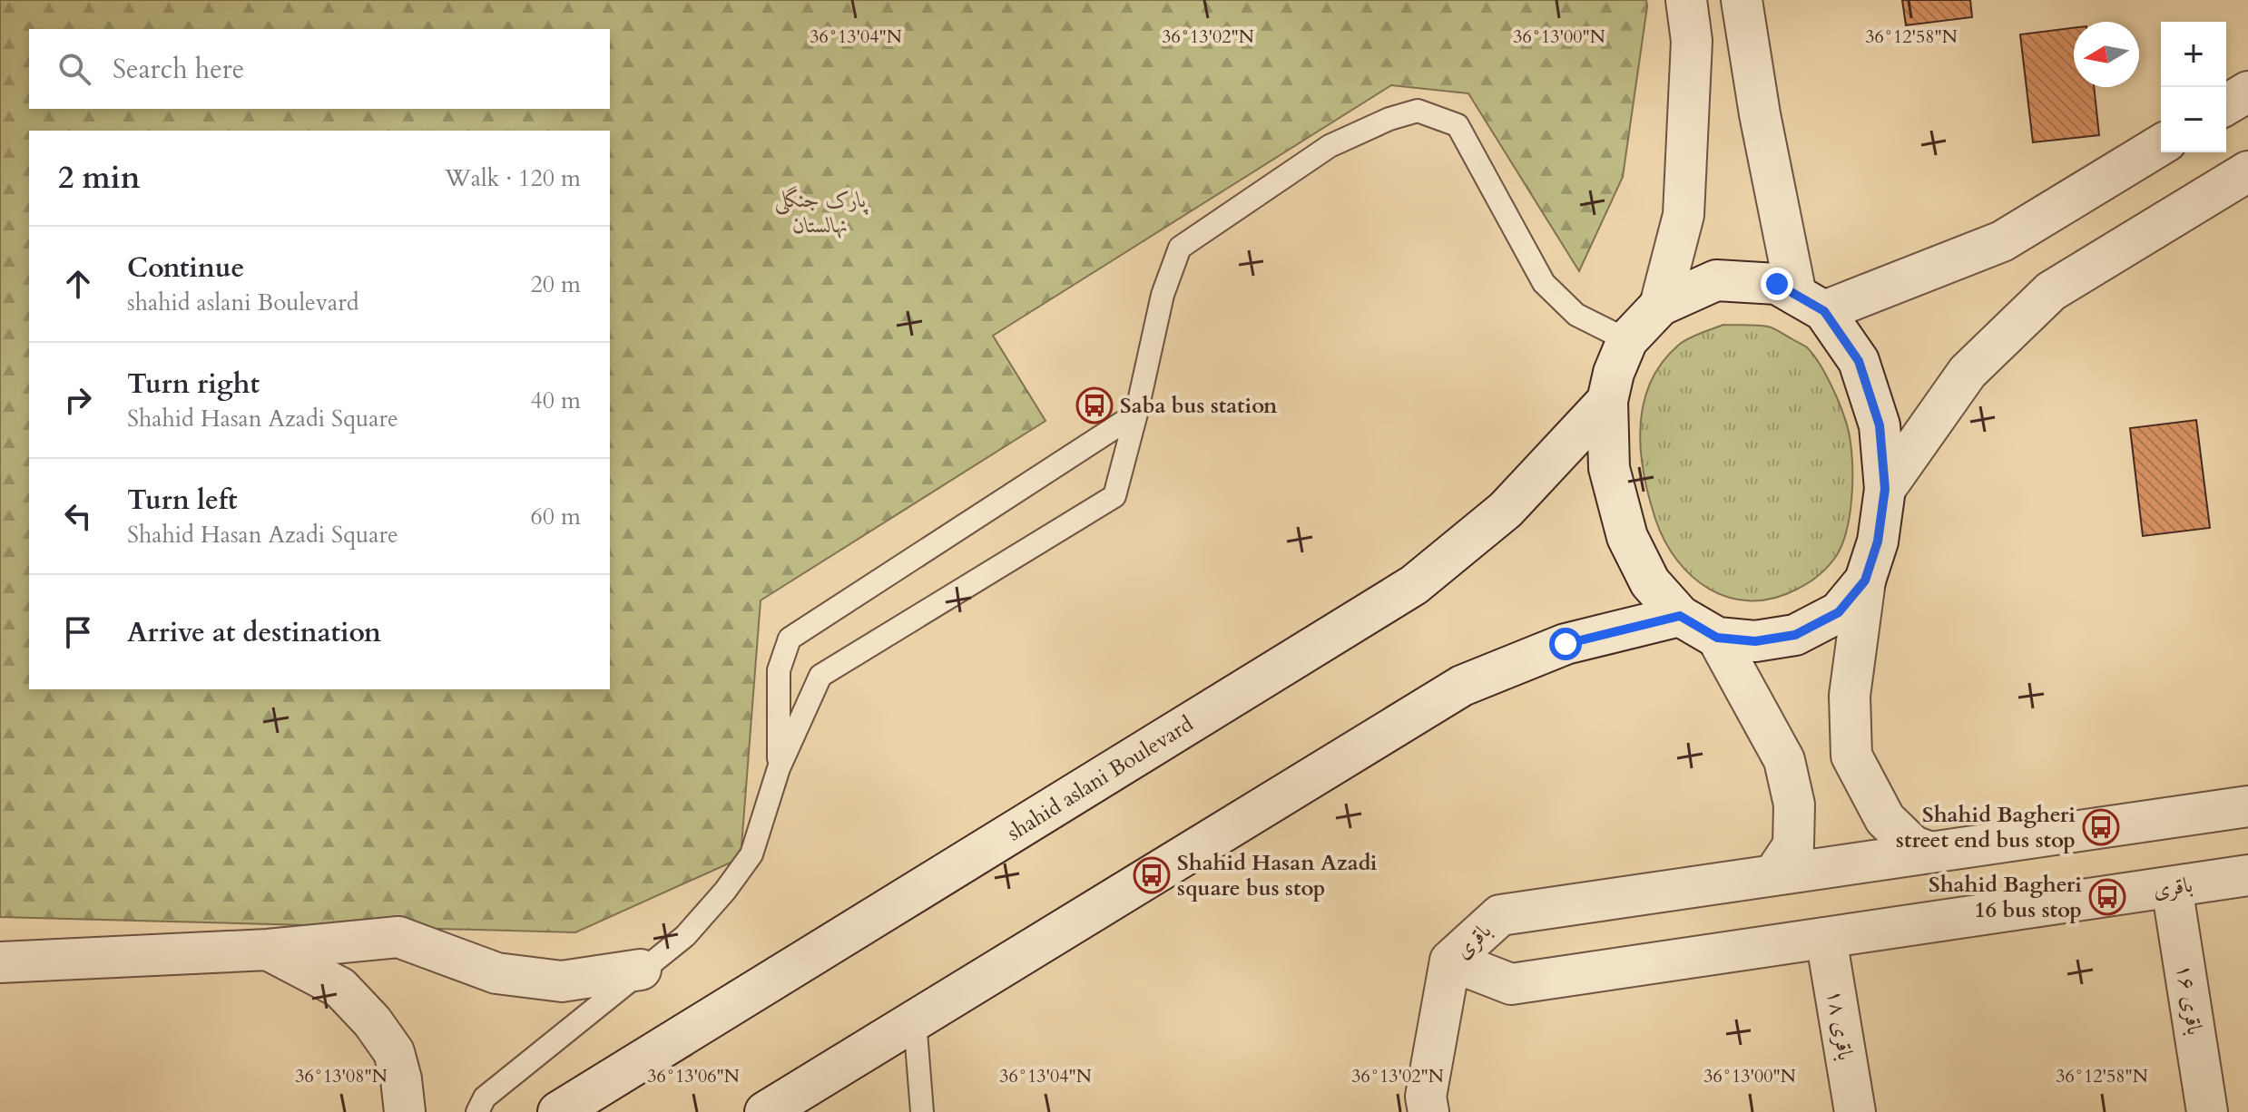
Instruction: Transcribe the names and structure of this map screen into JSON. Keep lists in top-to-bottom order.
{
  "streets": {
    "street": [
      "shahid aslani Boulevard",
      "باقری",
      "باقری ۱۶",
      "باقری ۱۸"
    ]
  },
  "crossings": [
    ["باقری", "باقری ۱۶"],
    ["باقری", "باقری ۱۸"]
  ],
  "parks": ["پارک جنگلی نهالستان"],
  "places": {
    "bus stop": [
      "Saba bus station",
      "Shahid Bagheri street end bus stop",
      "Shahid Hasan Azadi square bus stop",
      "Shahid Bagheri 16 bus stop"
    ]
  },
  "north": "left",
  "page": {
    "map_buttons": ["+", "−"],
    "search": "Search here",
    "heading": ["2 min", "Walk · 120 m"],
    "list": [
      ["Continue", "shahid aslani Boulevard", "20 m"],
      ["Turn right", "Shahid Hasan Azadi Square", "40 m"],
      ["Turn left", "Shahid Hasan Azadi Square", "60 m"],
      "Arrive at destination"
    ]
  },
  "coordinates": [
    "36°13'04\"N",
    "36°13'02\"N",
    "36°13'00\"N",
    "36°12'58\"N",
    "36°13'08\"N",
    "36°13'06\"N"
  ]
}
